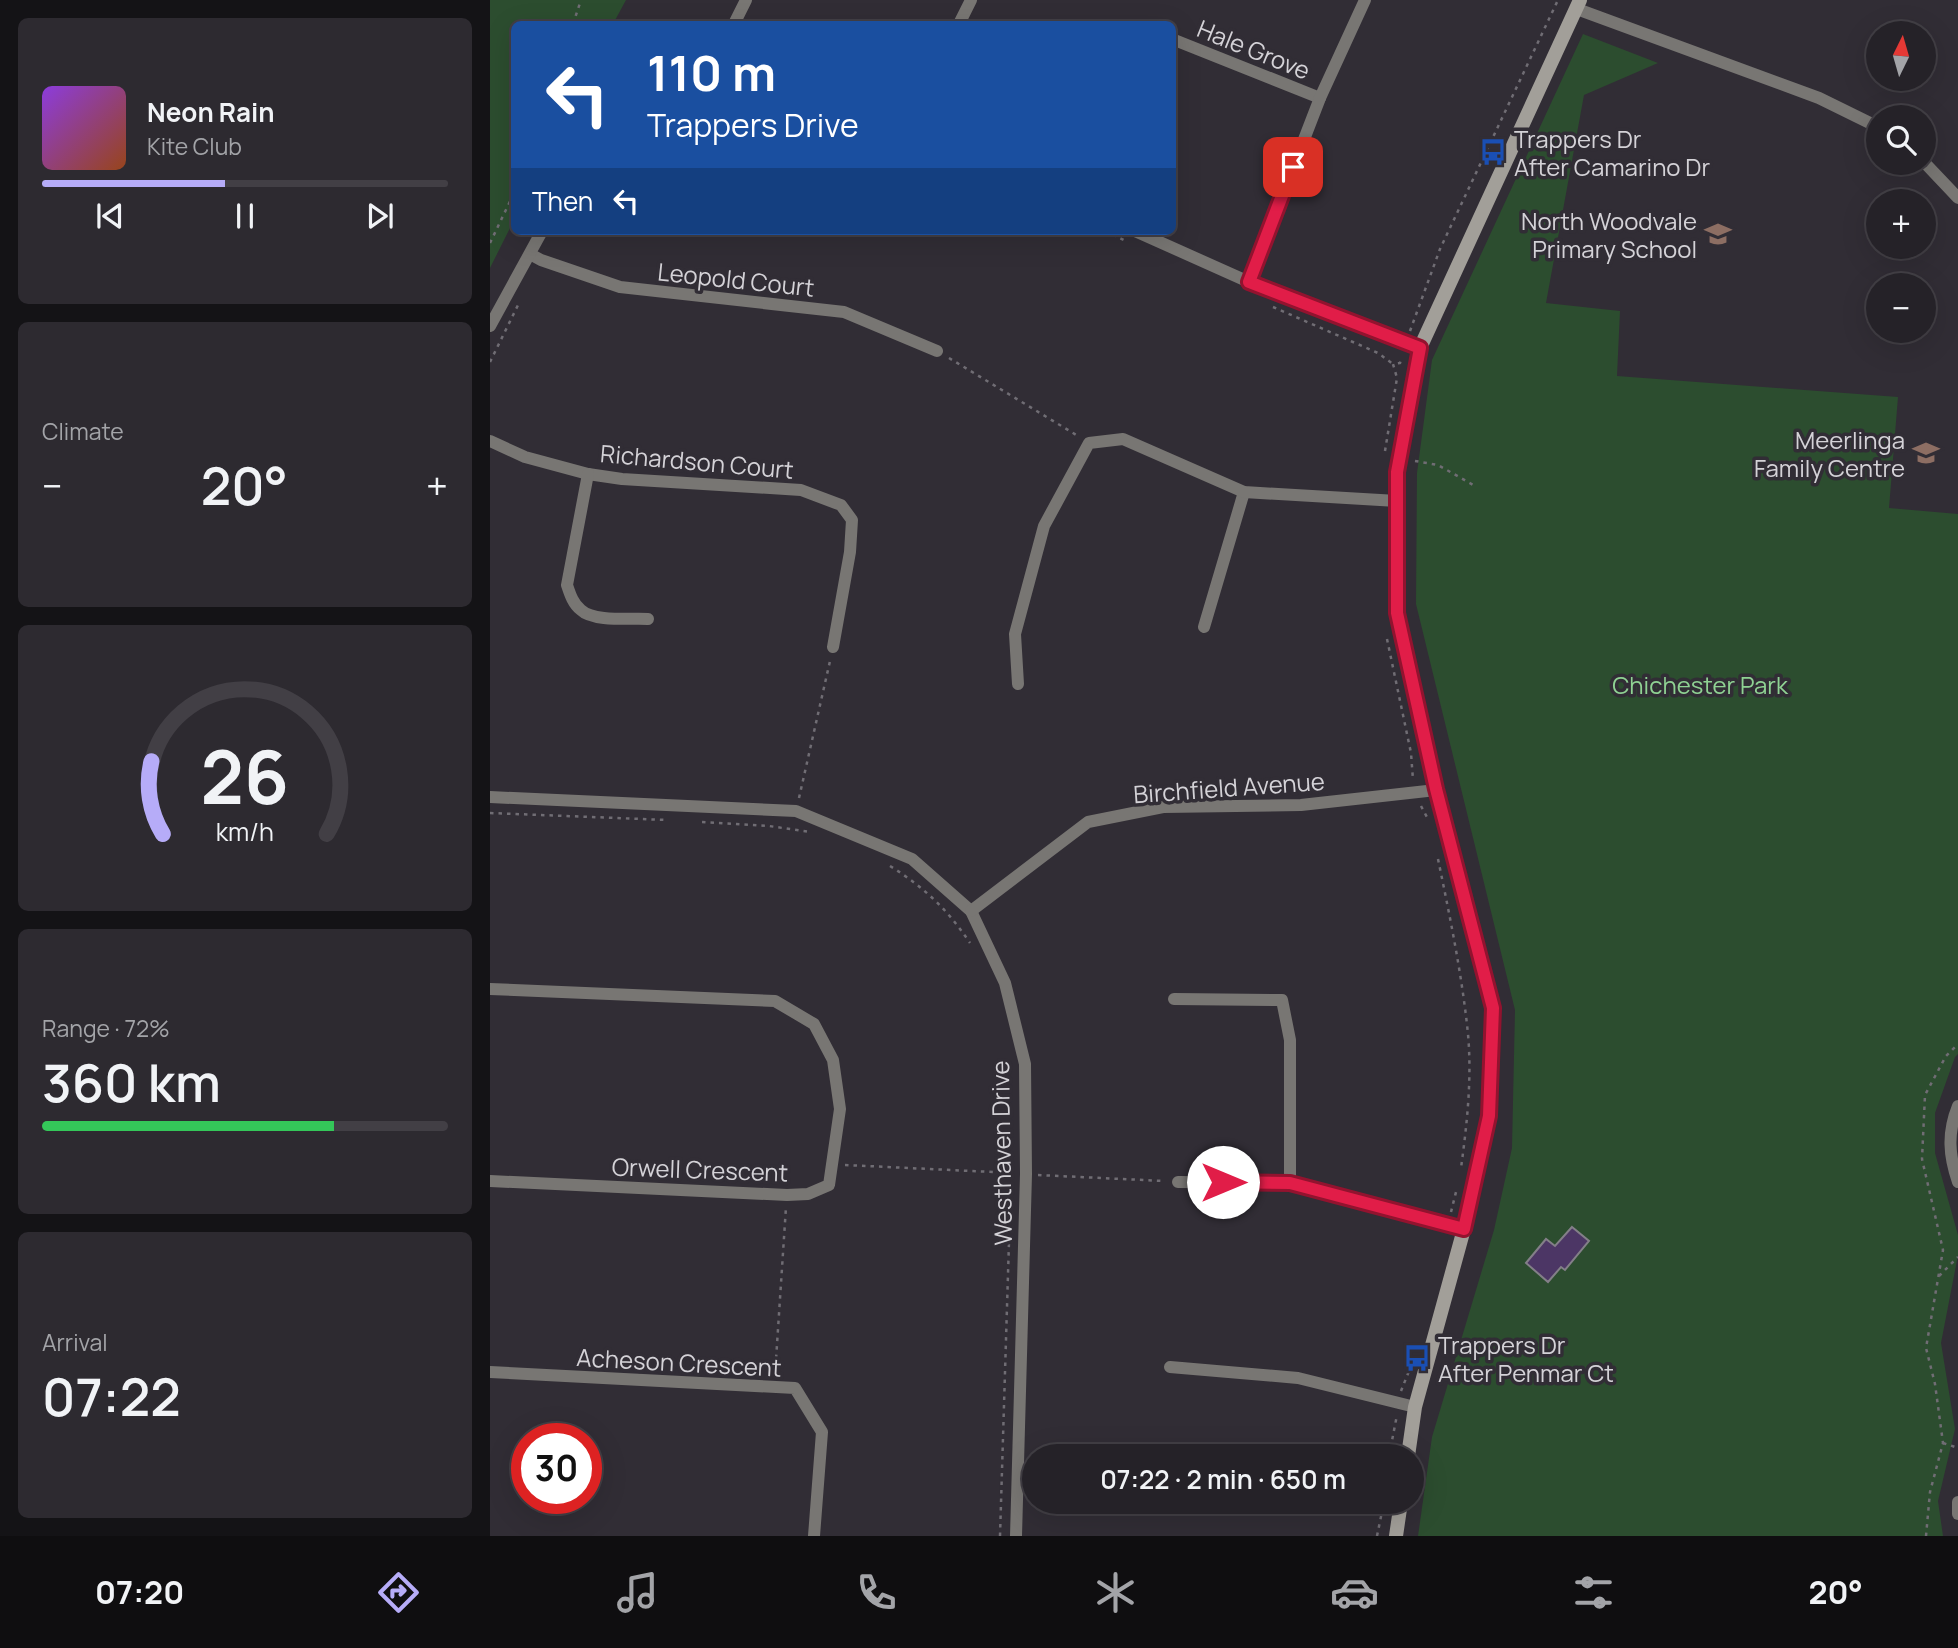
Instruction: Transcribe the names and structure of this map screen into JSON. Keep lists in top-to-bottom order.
{
  "streets": {
    "street": [
      "Hale Grove",
      "Leopold Court",
      "Richardson Court",
      "Birchfield Avenue",
      "Westhaven Drive",
      "Orwell Crescent",
      "Acheson Crescent"
    ]
  },
  "crossings": [
    ["Birchfield Avenue", "Westhaven Drive"]
  ],
  "parks": ["Chichester Park"],
  "places": {
    "bus stop": ["Trappers Dr After Camarino Dr", "Trappers Dr After Penmar Ct"],
    "school or university": ["North Woodvale Primary School", "Meerlinga Family Centre"]
  },
  "north": "top",
  "page": {
    "map_buttons": ["+", "−"],
    "turn": ["110 m", "Trappers Drive"],
    "song": ["Neon Rain", "Kite Club"],
    "then": "Then",
    "tile": [
      "Climate",
      ["Range · 72%", "360 km"],
      ["Arrival", "07:22"]
    ],
    "heat": ["−", "20°", "+"],
    "limit": "30",
    "trip": "07:22 · 2 min · 650 m",
    "tabs": ["07:20", "20°"],
    "gauge": ["26", "km/h"]
  }
}
